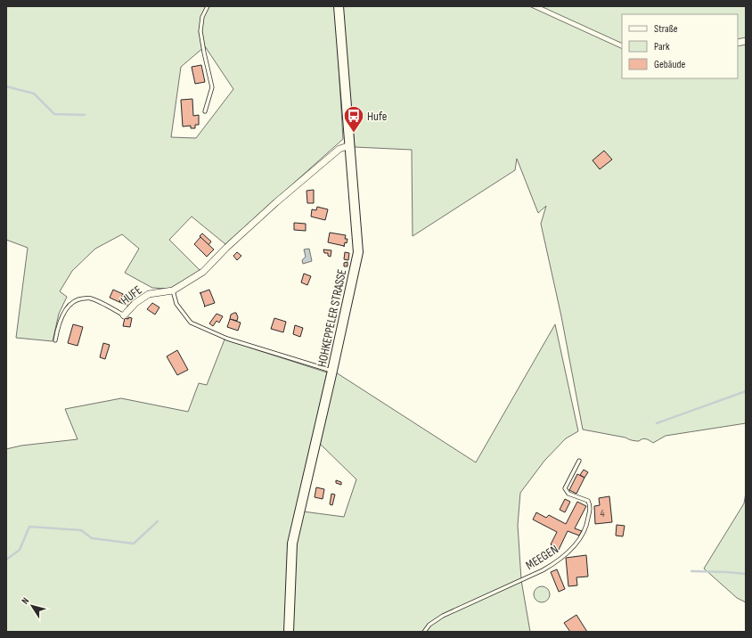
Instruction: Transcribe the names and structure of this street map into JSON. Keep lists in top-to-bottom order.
{
  "streets": {
    "street": ["HUFE", "HOHKEPPELER STRASSE"],
    "lane": ["MEEGEN"]
  },
  "crossings": [
    ["HUFE", "HOHKEPPELER STRASSE"]
  ],
  "places": {
    "bus stop": ["Hufe"]
  },
  "house_numbers": ["4"],
  "legend": ["Straße", "Park", "Gebäude"],
  "north": "top left"
}
